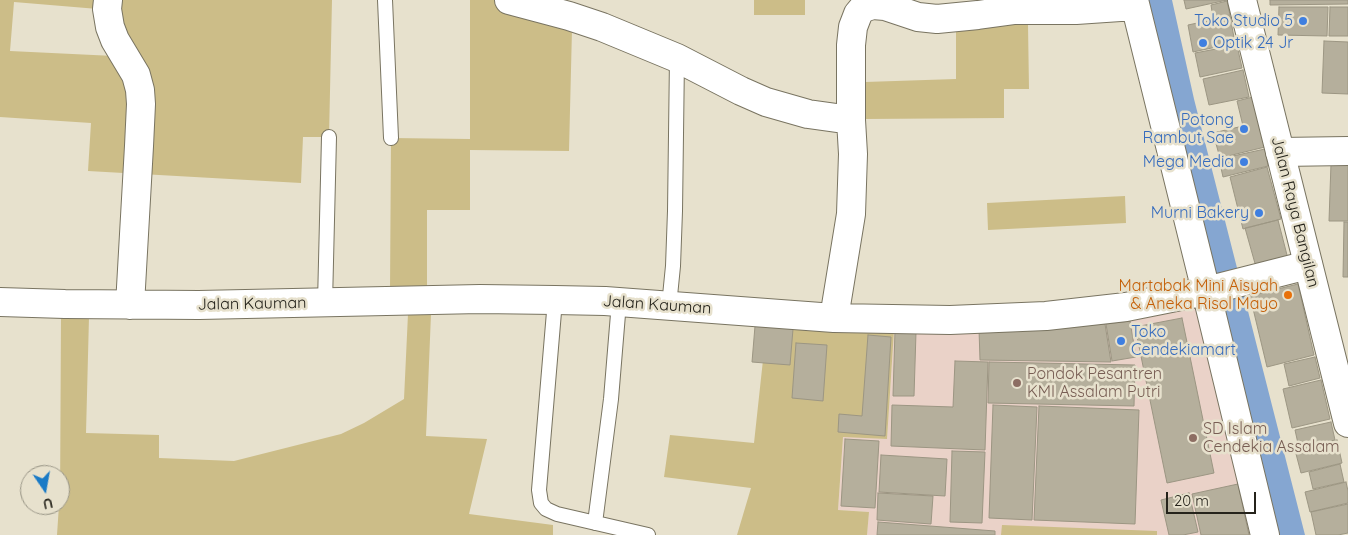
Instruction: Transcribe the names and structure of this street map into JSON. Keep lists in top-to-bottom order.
{
  "streets": {
    "street": ["Jalan Raya Bangilan", "Jalan Kauman"]
  },
  "crossings": [
    ["Jalan Raya Bangilan", "Jalan Kauman"]
  ],
  "places": [
    "Toko Studio 5",
    "Optik 24 Jr",
    "Potong Rambut Sae",
    "Mega Media",
    "Murni Bakery",
    "Martabak Mini Aisyah & Aneka Risol Mayo",
    "Toko Cendekiamart",
    "Pondok Pesantren KMI Assalam Putri",
    "SD Islam Cendekia Assalam"
  ],
  "scale_bar": "20 m",
  "north": "bottom"
}
